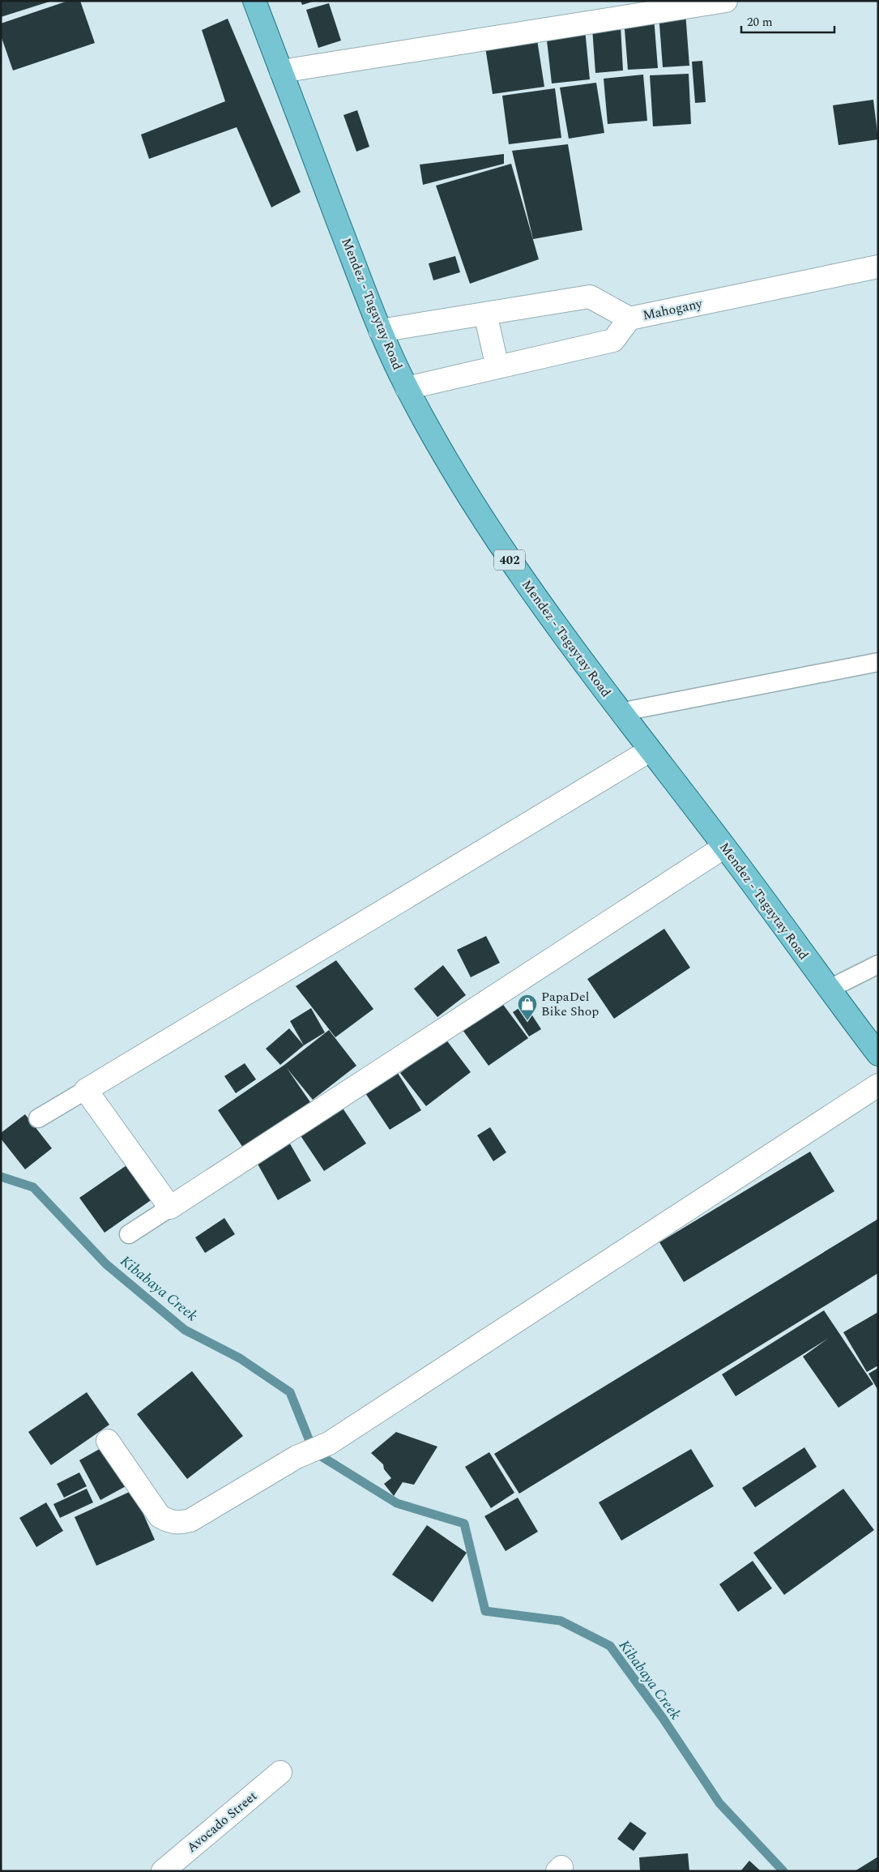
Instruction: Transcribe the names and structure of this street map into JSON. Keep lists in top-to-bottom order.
{
  "streets": {
    "main road": ["Mendez - Tagaytay Road", "402"],
    "street": ["Mahogany", "Avocado Street"]
  },
  "crossings": [
    ["Mendez - Tagaytay Road", "Mahogany"]
  ],
  "water": ["Kibabaya Creek"],
  "places": {
    "shop": ["PapaDel Bike Shop"]
  },
  "scale_bar": "20 m"
}
